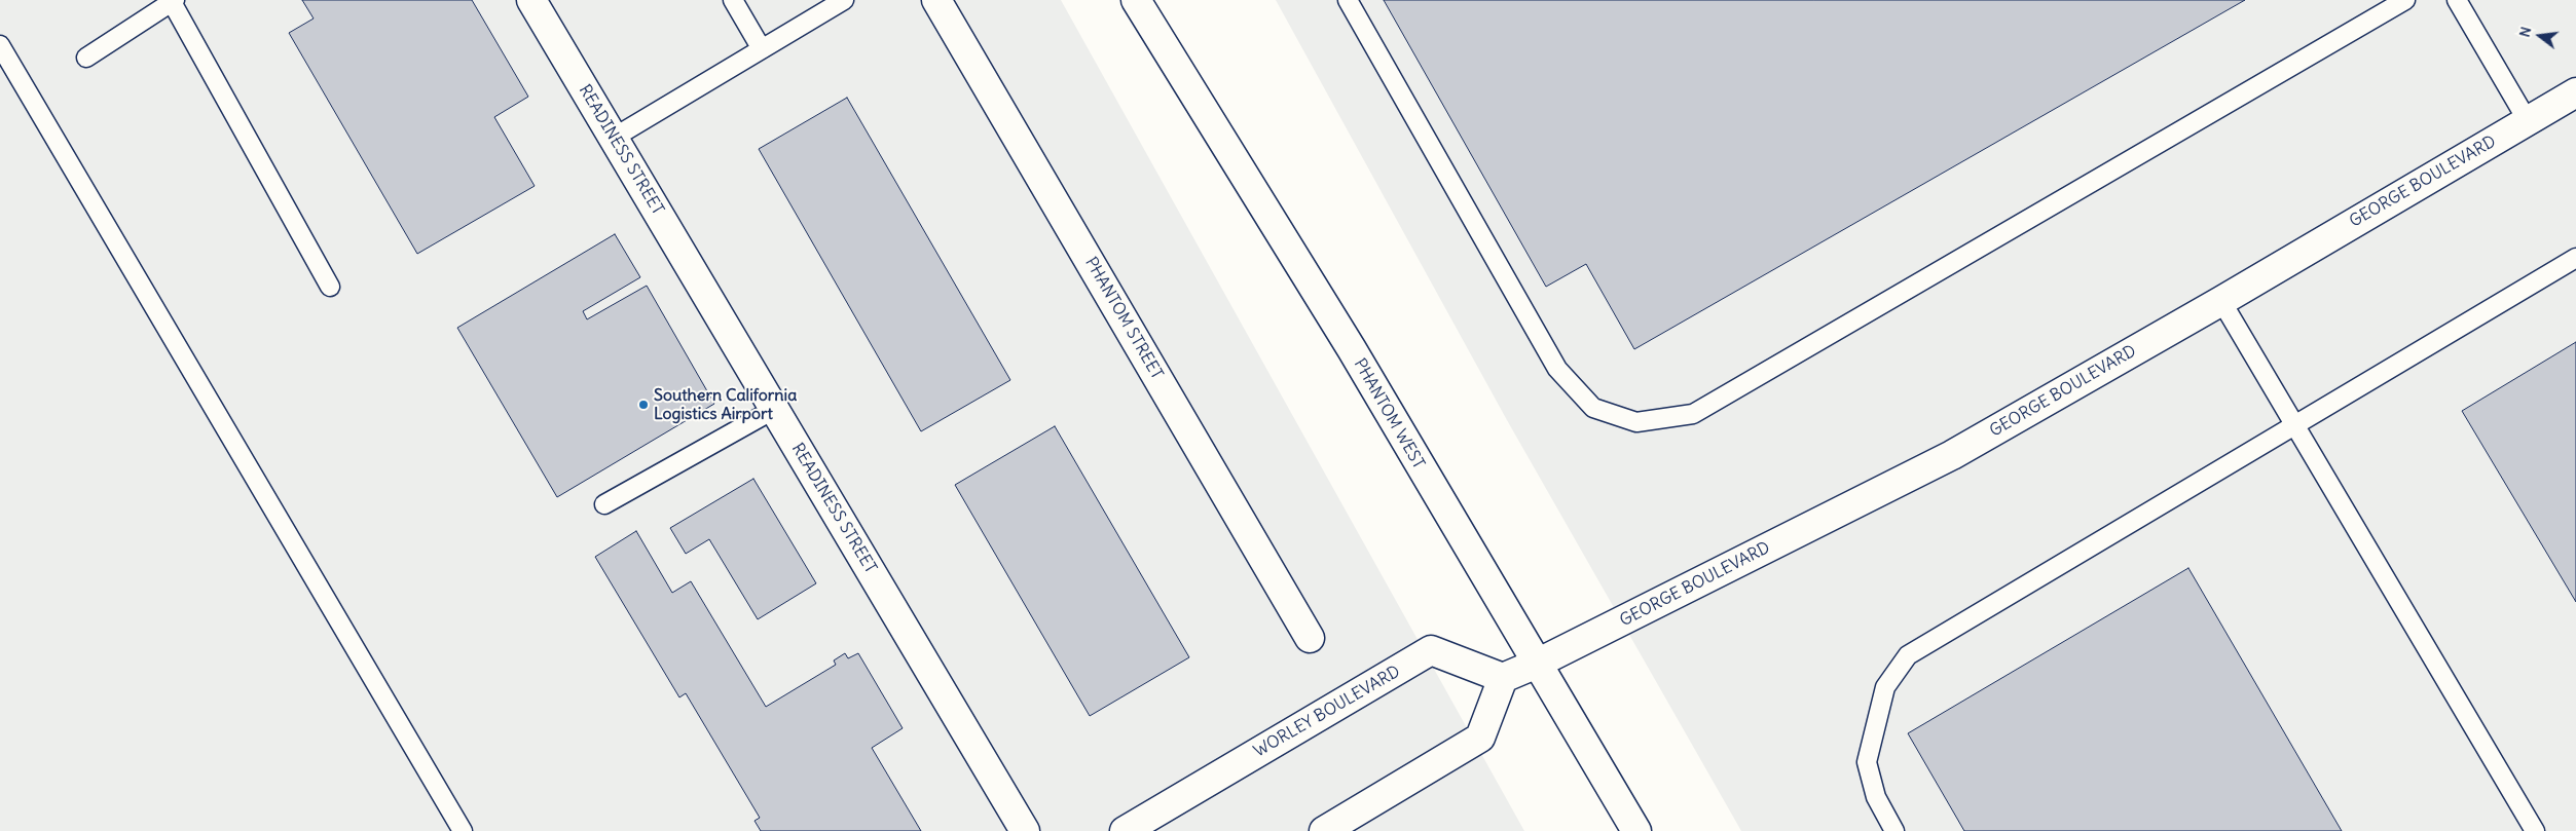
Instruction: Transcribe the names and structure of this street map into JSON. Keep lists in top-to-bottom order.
{
  "streets": {
    "street": [
      "READINESS STREET",
      "GEORGE BOULEVARD",
      "PHANTOM STREET",
      "PHANTOM WEST",
      "WORLEY BOULEVARD"
    ]
  },
  "crossings": [
    ["GEORGE BOULEVARD", "PHANTOM WEST"]
  ],
  "places": ["Southern California Logistics Airport"],
  "north": "left"
}
